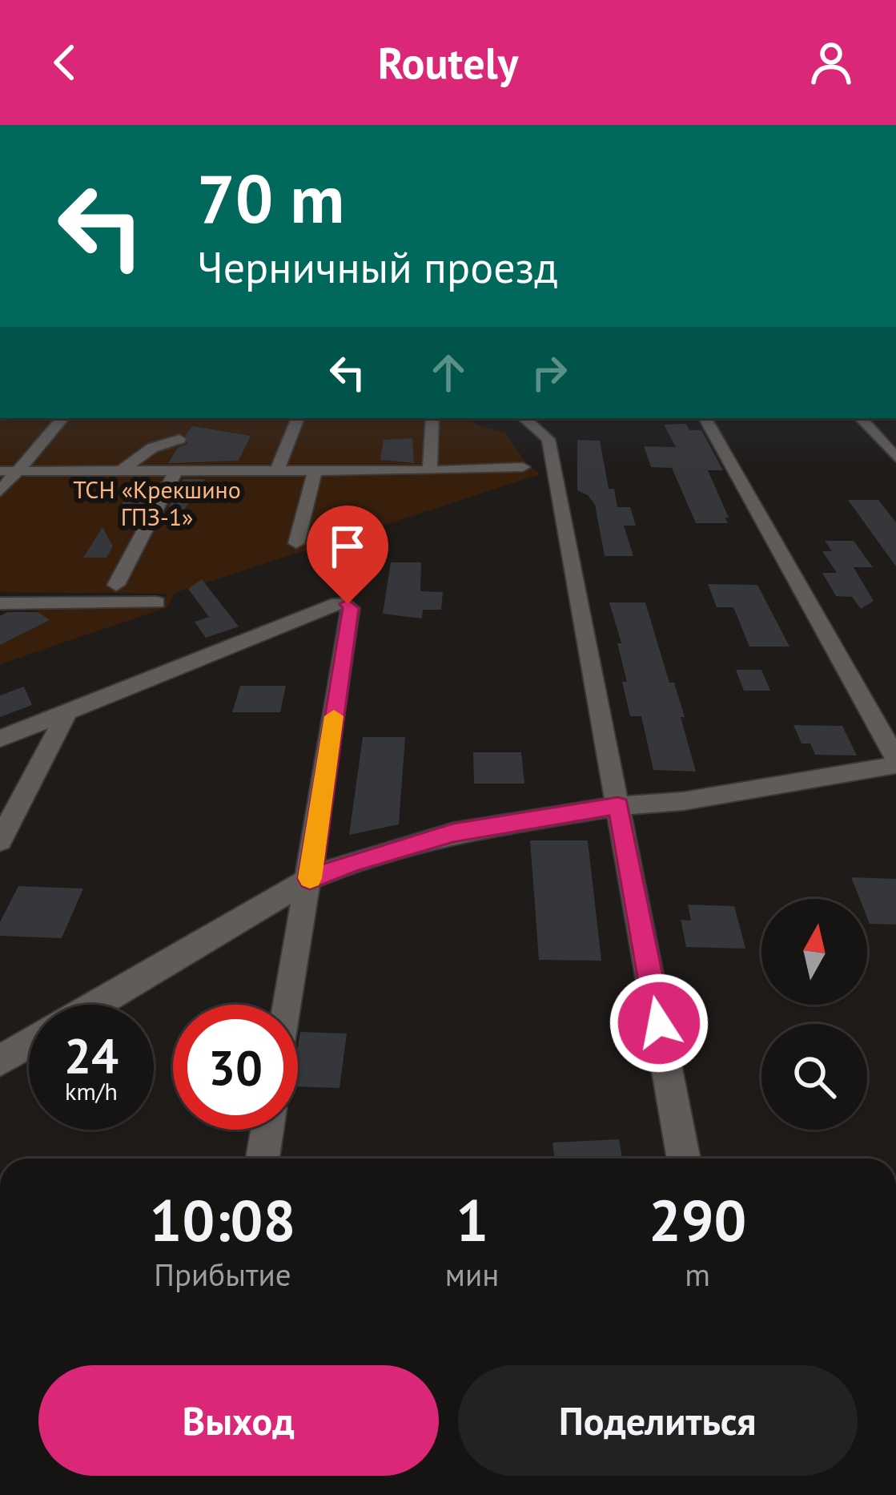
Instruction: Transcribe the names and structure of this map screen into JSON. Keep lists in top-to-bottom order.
{
  "parks": ["ТСН «Крекшино ГПЗ-1»"],
  "north": "top",
  "page": {
    "header": "Routely",
    "turn": ["70 m", "Черничный проезд"],
    "speed": "24 km/h",
    "limit": "30",
    "eta": [
      "10:08",
      "Прибытие",
      "1",
      "мин",
      "290",
      "m"
    ],
    "buttons": ["Выход", "Поделиться"]
  }
}
